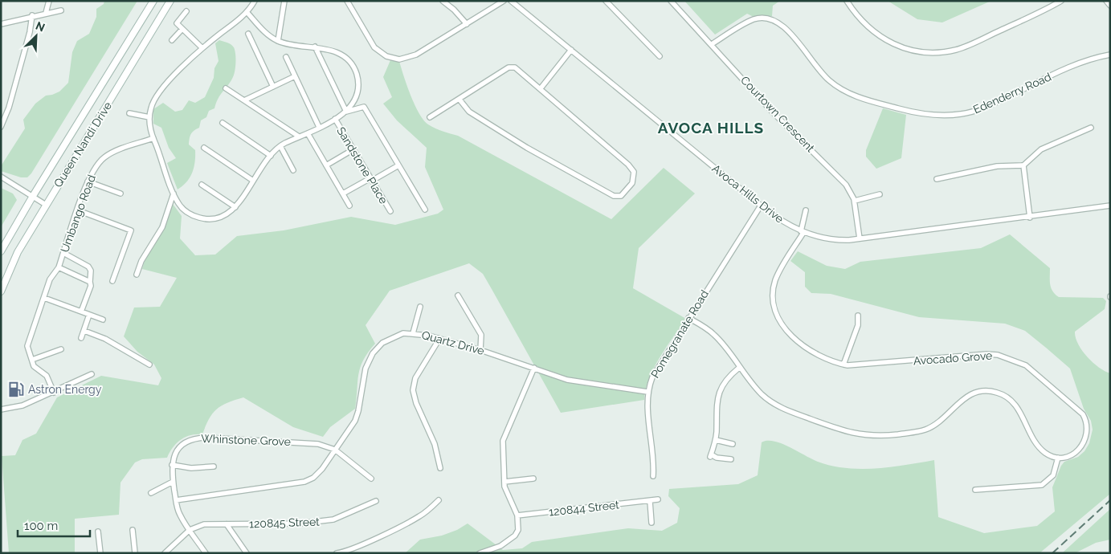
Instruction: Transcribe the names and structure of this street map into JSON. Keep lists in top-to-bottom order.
{
  "streets": {
    "main road": ["Queen Nandi Drive"],
    "street": [
      "Edenderry Road",
      "Courtown Crescent",
      "Sandstone Place",
      "Avoca Hills Drive",
      "Umbango Road",
      "Pomegranate Road",
      "Quartz Drive",
      "Avocado Grove",
      "Whinstone Grove",
      "120844 Street",
      "120845 Street"
    ]
  },
  "crossings": [
    ["Edenderry Road", "Courtown Crescent"],
    ["Courtown Crescent", "Avoca Hills Drive"],
    ["Avoca Hills Drive", "Pomegranate Road"],
    ["Avoca Hills Drive", "Avocado Grove"],
    ["Pomegranate Road", "Quartz Drive"],
    ["Quartz Drive", "Whinstone Grove"],
    ["Whinstone Grove", "120845 Street"]
  ],
  "districts": ["AVOCA HILLS"],
  "places": {
    "fuel station": ["Astron Energy"]
  },
  "scale_bar": "100 m",
  "north": "top right"
}
